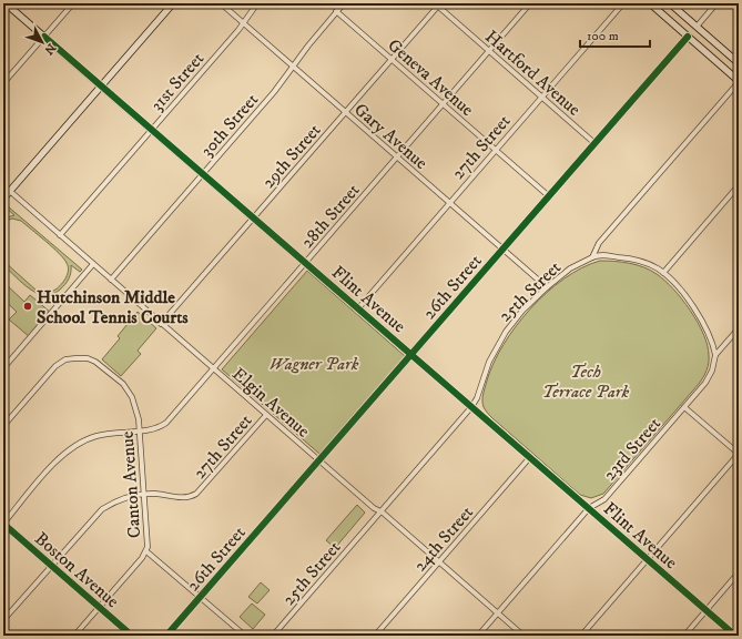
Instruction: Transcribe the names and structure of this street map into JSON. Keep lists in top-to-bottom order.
{
  "streets": {
    "street": [
      "Hartford Avenue",
      "Geneva Avenue",
      "31st Street",
      "30th Street",
      "Gary Avenue",
      "27th Street",
      "29th Street",
      "28th Street",
      "26th Street",
      "25th Street",
      "Flint Avenue",
      "Elgin Avenue",
      "23rd Street",
      "Canton Avenue",
      "24th Street",
      "Boston Avenue"
    ]
  },
  "crossings": [
    ["Hartford Avenue", "27th Street"],
    ["Hartford Avenue", "29th Street"],
    ["Hartford Avenue", "28th Street"],
    ["Hartford Avenue", "26th Street"],
    ["Geneva Avenue", "30th Street"],
    ["Geneva Avenue", "27th Street"],
    ["Geneva Avenue", "29th Street"],
    ["Geneva Avenue", "28th Street"],
    ["Geneva Avenue", "26th Street"],
    ["31st Street", "Gary Avenue"],
    ["31st Street", "Flint Avenue"],
    ["31st Street", "Elgin Avenue"],
    ["30th Street", "Gary Avenue"],
    ["30th Street", "Flint Avenue"],
    ["30th Street", "Elgin Avenue"],
    ["Gary Avenue", "27th Street"],
    ["Gary Avenue", "29th Street"],
    ["Gary Avenue", "28th Street"],
    ["Gary Avenue", "26th Street"],
    ["Gary Avenue", "25th Street"],
    ["27th Street", "Flint Avenue"],
    ["27th Street", "Elgin Avenue"],
    ["27th Street", "Canton Avenue"],
    ["29th Street", "Flint Avenue"],
    ["29th Street", "Elgin Avenue"],
    ["28th Street", "Flint Avenue"],
    ["28th Street", "Elgin Avenue"],
    ["28th Street", "Canton Avenue"],
    ["26th Street", "Flint Avenue"],
    ["26th Street", "Elgin Avenue"],
    ["26th Street", "Canton Avenue"],
    ["25th Street", "Flint Avenue"],
    ["25th Street", "Elgin Avenue"],
    ["Flint Avenue", "23rd Street"],
    ["Flint Avenue", "24th Street"],
    ["Elgin Avenue", "23rd Street"],
    ["Elgin Avenue", "24th Street"]
  ],
  "parks": ["Wagner Park", "Tech Terrace Park"],
  "places": ["Hutchinson Middle School Tennis Courts"],
  "scale_bar": "100 m",
  "north": "bottom right"
}
